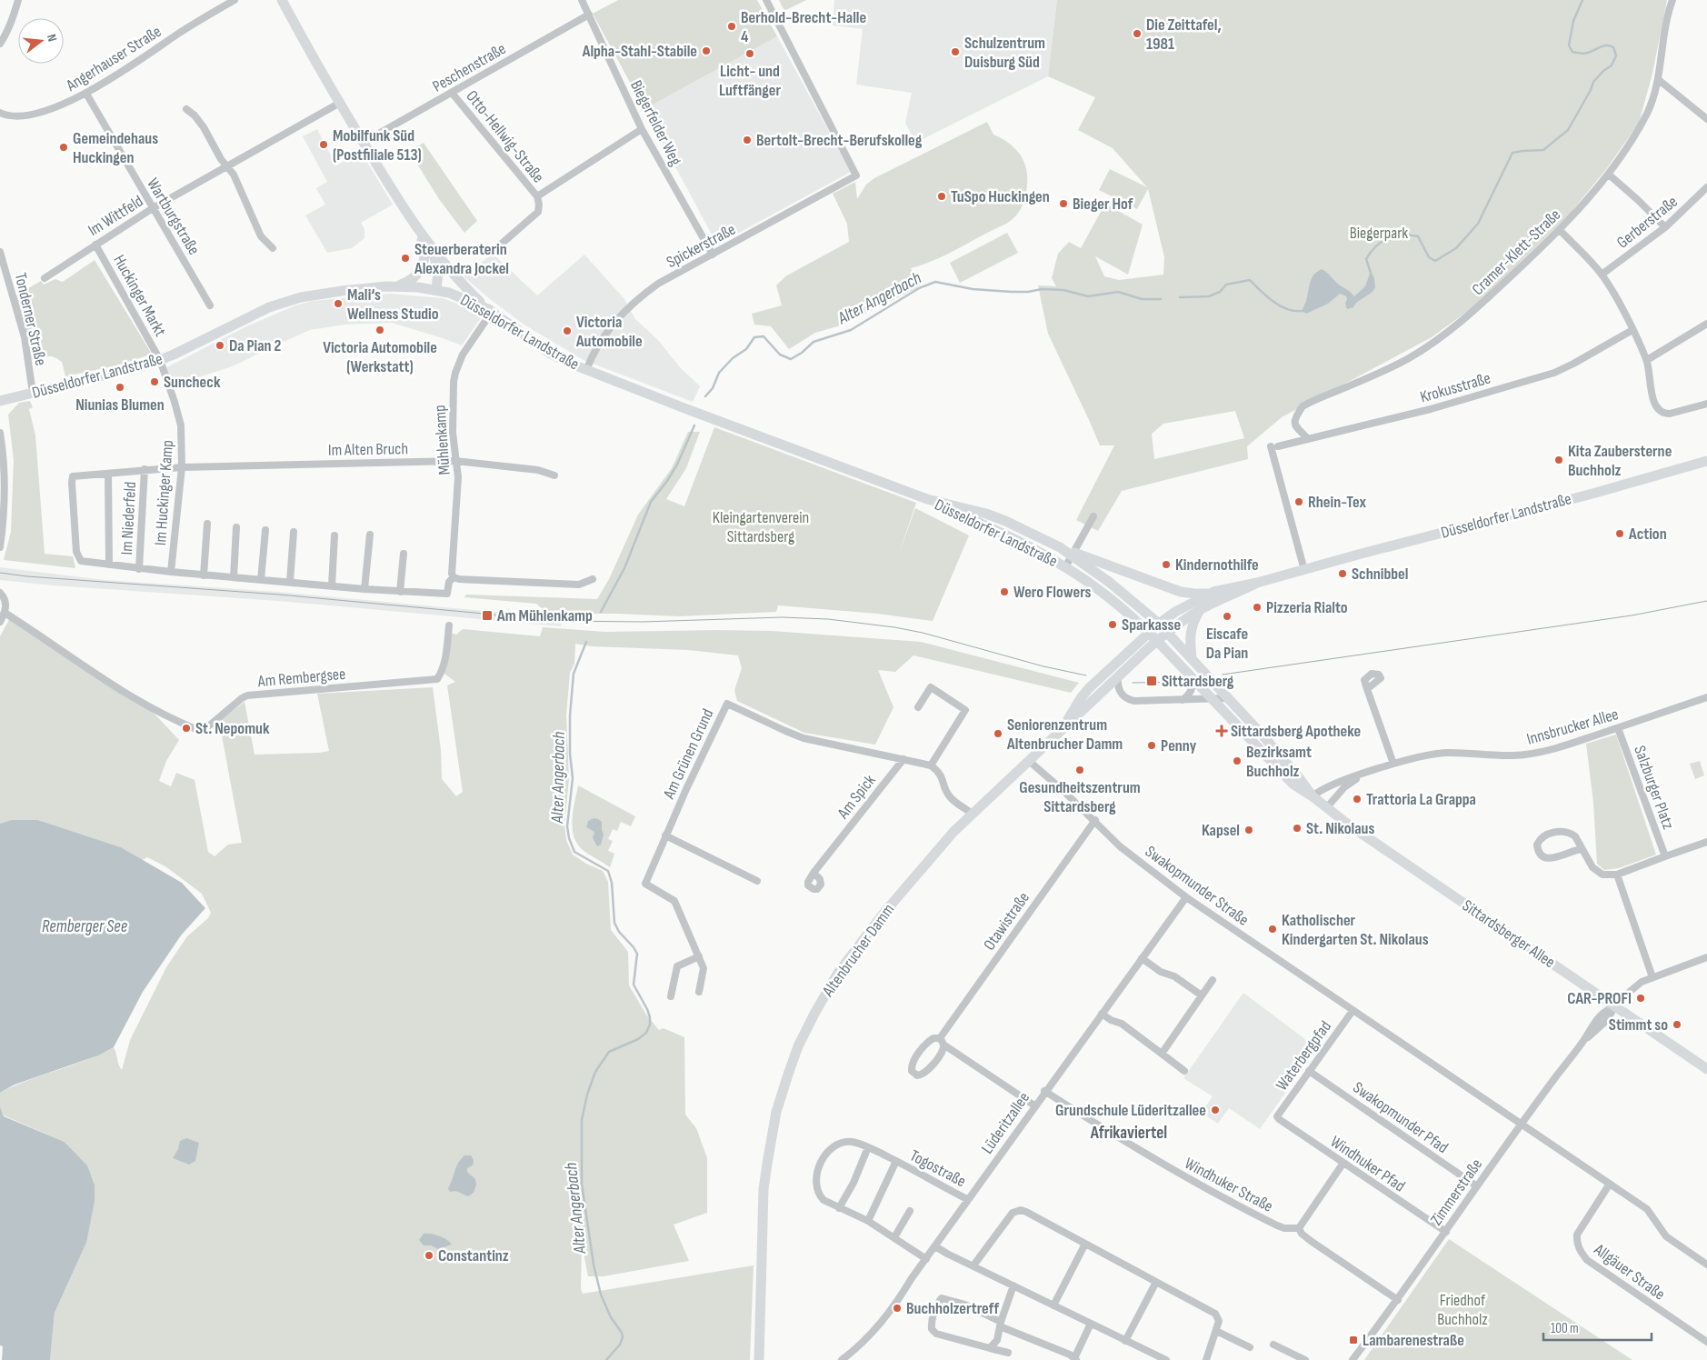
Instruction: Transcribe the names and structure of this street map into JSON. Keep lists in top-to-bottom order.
{
  "streets": {
    "main road": ["Düsseldorfer Landstraße", "Sittardsberger Allee", "Altenbrucher Damm"],
    "street": [
      "Angerhauser Straße",
      "Peschenstraße",
      "Biegerfelder Weg",
      "Otto-Hellwig-Straße",
      "Im Wittfeld",
      "Wartburgstraße",
      "Gerberstraße",
      "Spickerstraße",
      "Cramer-Klett-Straße",
      "Huckinger Markt",
      "Tonderner Straße",
      "Krokusstraße",
      "Mühlenkamp",
      "Im Alten Bruch",
      "Im Huckinger Kamp",
      "Im Niederfeld",
      "Am Rembergsee",
      "Innsbrucker Allee",
      "Am Grünen Grund",
      "Salzburger Platz",
      "Am Spick",
      "Swakopmunder Straße",
      "Otawistraße",
      "Waterbergpfad",
      "Swakopmunder Pfad",
      "Lüderitzallee",
      "Windhuker Pfad",
      "Togostraße",
      "Windhuker Straße",
      "Zimmerstraße",
      "Allgäuer Straße"
    ]
  },
  "crossings": [
    ["Angerhauser Straße", "Wartburgstraße"],
    ["Peschenstraße", "Biegerfelder Weg"],
    ["Peschenstraße", "Otto-Hellwig-Straße"],
    ["Biegerfelder Weg", "Otto-Hellwig-Straße"],
    ["Biegerfelder Weg", "Spickerstraße"],
    ["Im Wittfeld", "Wartburgstraße"],
    ["Im Wittfeld", "Huckinger Markt"],
    ["Spickerstraße", "Düsseldorfer Landstraße"],
    ["Cramer-Klett-Straße", "Krokusstraße"],
    ["Huckinger Markt", "Düsseldorfer Landstraße"],
    ["Huckinger Markt", "Im Huckinger Kamp"],
    ["Tonderner Straße", "Düsseldorfer Landstraße"],
    ["Düsseldorfer Landstraße", "Krokusstraße"],
    ["Düsseldorfer Landstraße", "Mühlenkamp"],
    ["Düsseldorfer Landstraße", "Im Huckinger Kamp"],
    ["Düsseldorfer Landstraße", "Sittardsberger Allee"],
    ["Düsseldorfer Landstraße", "Altenbrucher Damm"],
    ["Mühlenkamp", "Im Alten Bruch"],
    ["Im Alten Bruch", "Im Huckinger Kamp"],
    ["Im Alten Bruch", "Im Niederfeld"],
    ["Im Huckinger Kamp", "Im Niederfeld"],
    ["Innsbrucker Allee", "Salzburger Platz"],
    ["Innsbrucker Allee", "Sittardsberger Allee"],
    ["Am Grünen Grund", "Am Spick"],
    ["Swakopmunder Straße", "Otawistraße"],
    ["Swakopmunder Straße", "Altenbrucher Damm"],
    ["Swakopmunder Straße", "Waterbergpfad"],
    ["Swakopmunder Straße", "Lüderitzallee"],
    ["Swakopmunder Straße", "Zimmerstraße"],
    ["Sittardsberger Allee", "Altenbrucher Damm"],
    ["Sittardsberger Allee", "Zimmerstraße"],
    ["Waterbergpfad", "Swakopmunder Pfad"],
    ["Waterbergpfad", "Windhuker Pfad"],
    ["Swakopmunder Pfad", "Zimmerstraße"],
    ["Lüderitzallee", "Togostraße"],
    ["Lüderitzallee", "Windhuker Straße"],
    ["Windhuker Pfad", "Zimmerstraße"]
  ],
  "districts": ["Afrikaviertel"],
  "water": ["Alter Angerbach", "Remberger See"],
  "parks": ["Biegerpark", "Kleingartenverein Sittardsberg", "Friedhof Buchholz"],
  "places": {
    "other": [
      "Berhold-Brecht-Halle 4",
      "Die Zeittafel, 1981",
      "Alpha-Stahl-Stabile",
      "Schulzentrum Duisburg Süd",
      "Licht- und Luftfänger",
      "Bertolt-Brecht-Berufskolleg",
      "Mobilfunk Süd (Postfiliale 513)",
      "Gemeindehaus Huckingen",
      "TuSpo Huckingen",
      "Bieger Hof",
      "Steuerberaterin Alexandra Jockel",
      "Mali‘s Wellness Studio",
      "Victoria Automobile (Werkstatt)",
      "Victoria Automobile",
      "Da Pian 2",
      "Suncheck",
      "Niunias Blumen",
      "Kita Zaubersterne Buchholz",
      "Rhein-Tex",
      "Action",
      "Kindernothilfe",
      "Schnibbel",
      "Wero Flowers",
      "Pizzeria Rialto",
      "Eiscafe Da Pian",
      "Sparkasse",
      "St. Nepomuk",
      "Seniorenzentrum Altenbrucher Damm",
      "Penny",
      "Bezirksamt Buchholz",
      "Gesundheitszentrum Sittardsberg",
      "Trattoria La Grappa",
      "St. Nikolaus",
      "Kapsel",
      "Katholischer Kindergarten St. Nikolaus",
      "CAR-PROFI",
      "Stimmt so",
      "Grundschule Lüderitzallee",
      "Constantinz",
      "Buchholzertreff"
    ],
    "transit": ["Am Mühlenkamp", "Sittardsberg", "Lambarenestraße"],
    "health": ["Sittardsberg Apotheke"]
  },
  "scale_bar": "100 m",
  "north": "right"
}
